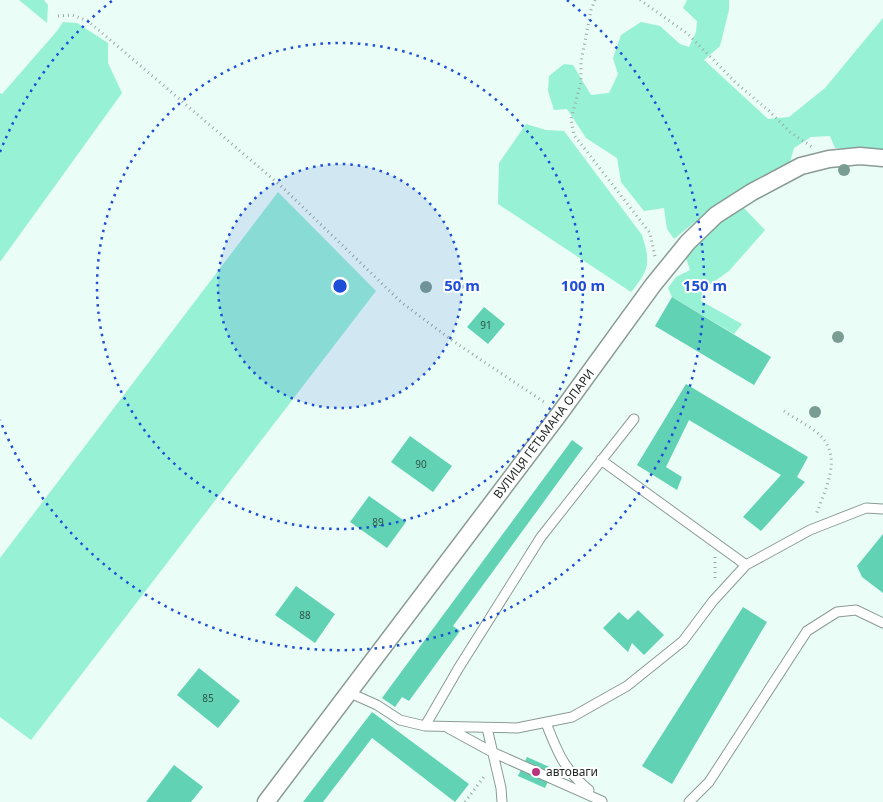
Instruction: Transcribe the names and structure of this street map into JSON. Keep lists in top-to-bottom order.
{
  "streets": {
    "street": ["ВУЛИЦЯ ГЕТЬМАНА ОПАРИ"]
  },
  "places": ["автоваги"],
  "house_numbers": [
    "91",
    "90",
    "89",
    "88",
    "85"
  ],
  "rings": ["50 m", "100 m", "150 m"]
}
